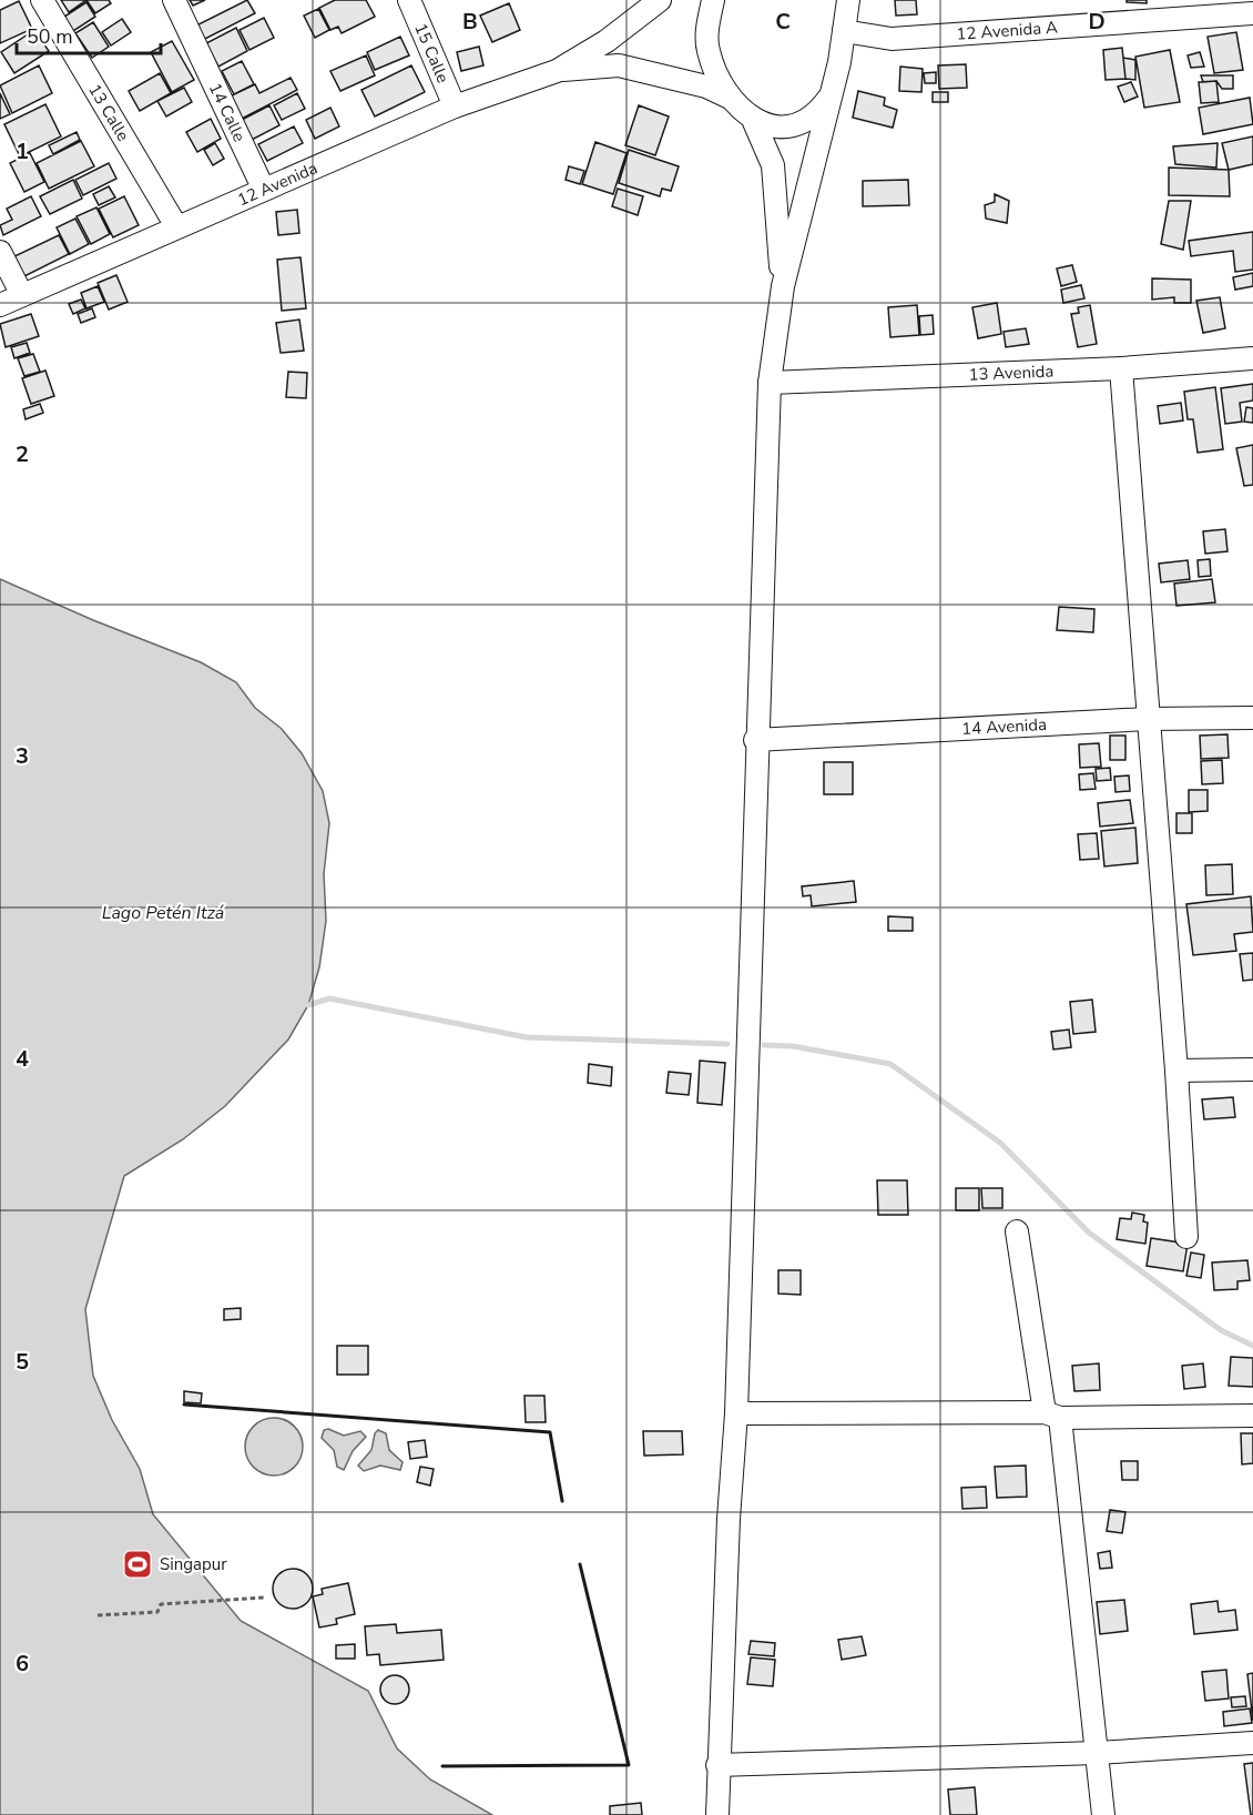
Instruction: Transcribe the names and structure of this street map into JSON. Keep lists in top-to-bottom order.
{
  "streets": {
    "street": [
      "12 Avenida A",
      "15 Calle",
      "14 Calle",
      "13 Calle",
      "12 Avenida",
      "13 Avenida",
      "14 Avenida"
    ]
  },
  "crossings": [
    ["15 Calle", "12 Avenida"],
    ["14 Calle", "12 Avenida"],
    ["13 Calle", "12 Avenida"]
  ],
  "water": ["Lago Petén Itzá"],
  "places": {
    "sports": ["Singapur"]
  },
  "scale_bar": "50 m",
  "grid": {
    "columns": ["B", "C", "D"],
    "rows": [
      "1",
      "2",
      "3",
      "4",
      "5",
      "6"
    ]
  }
}
